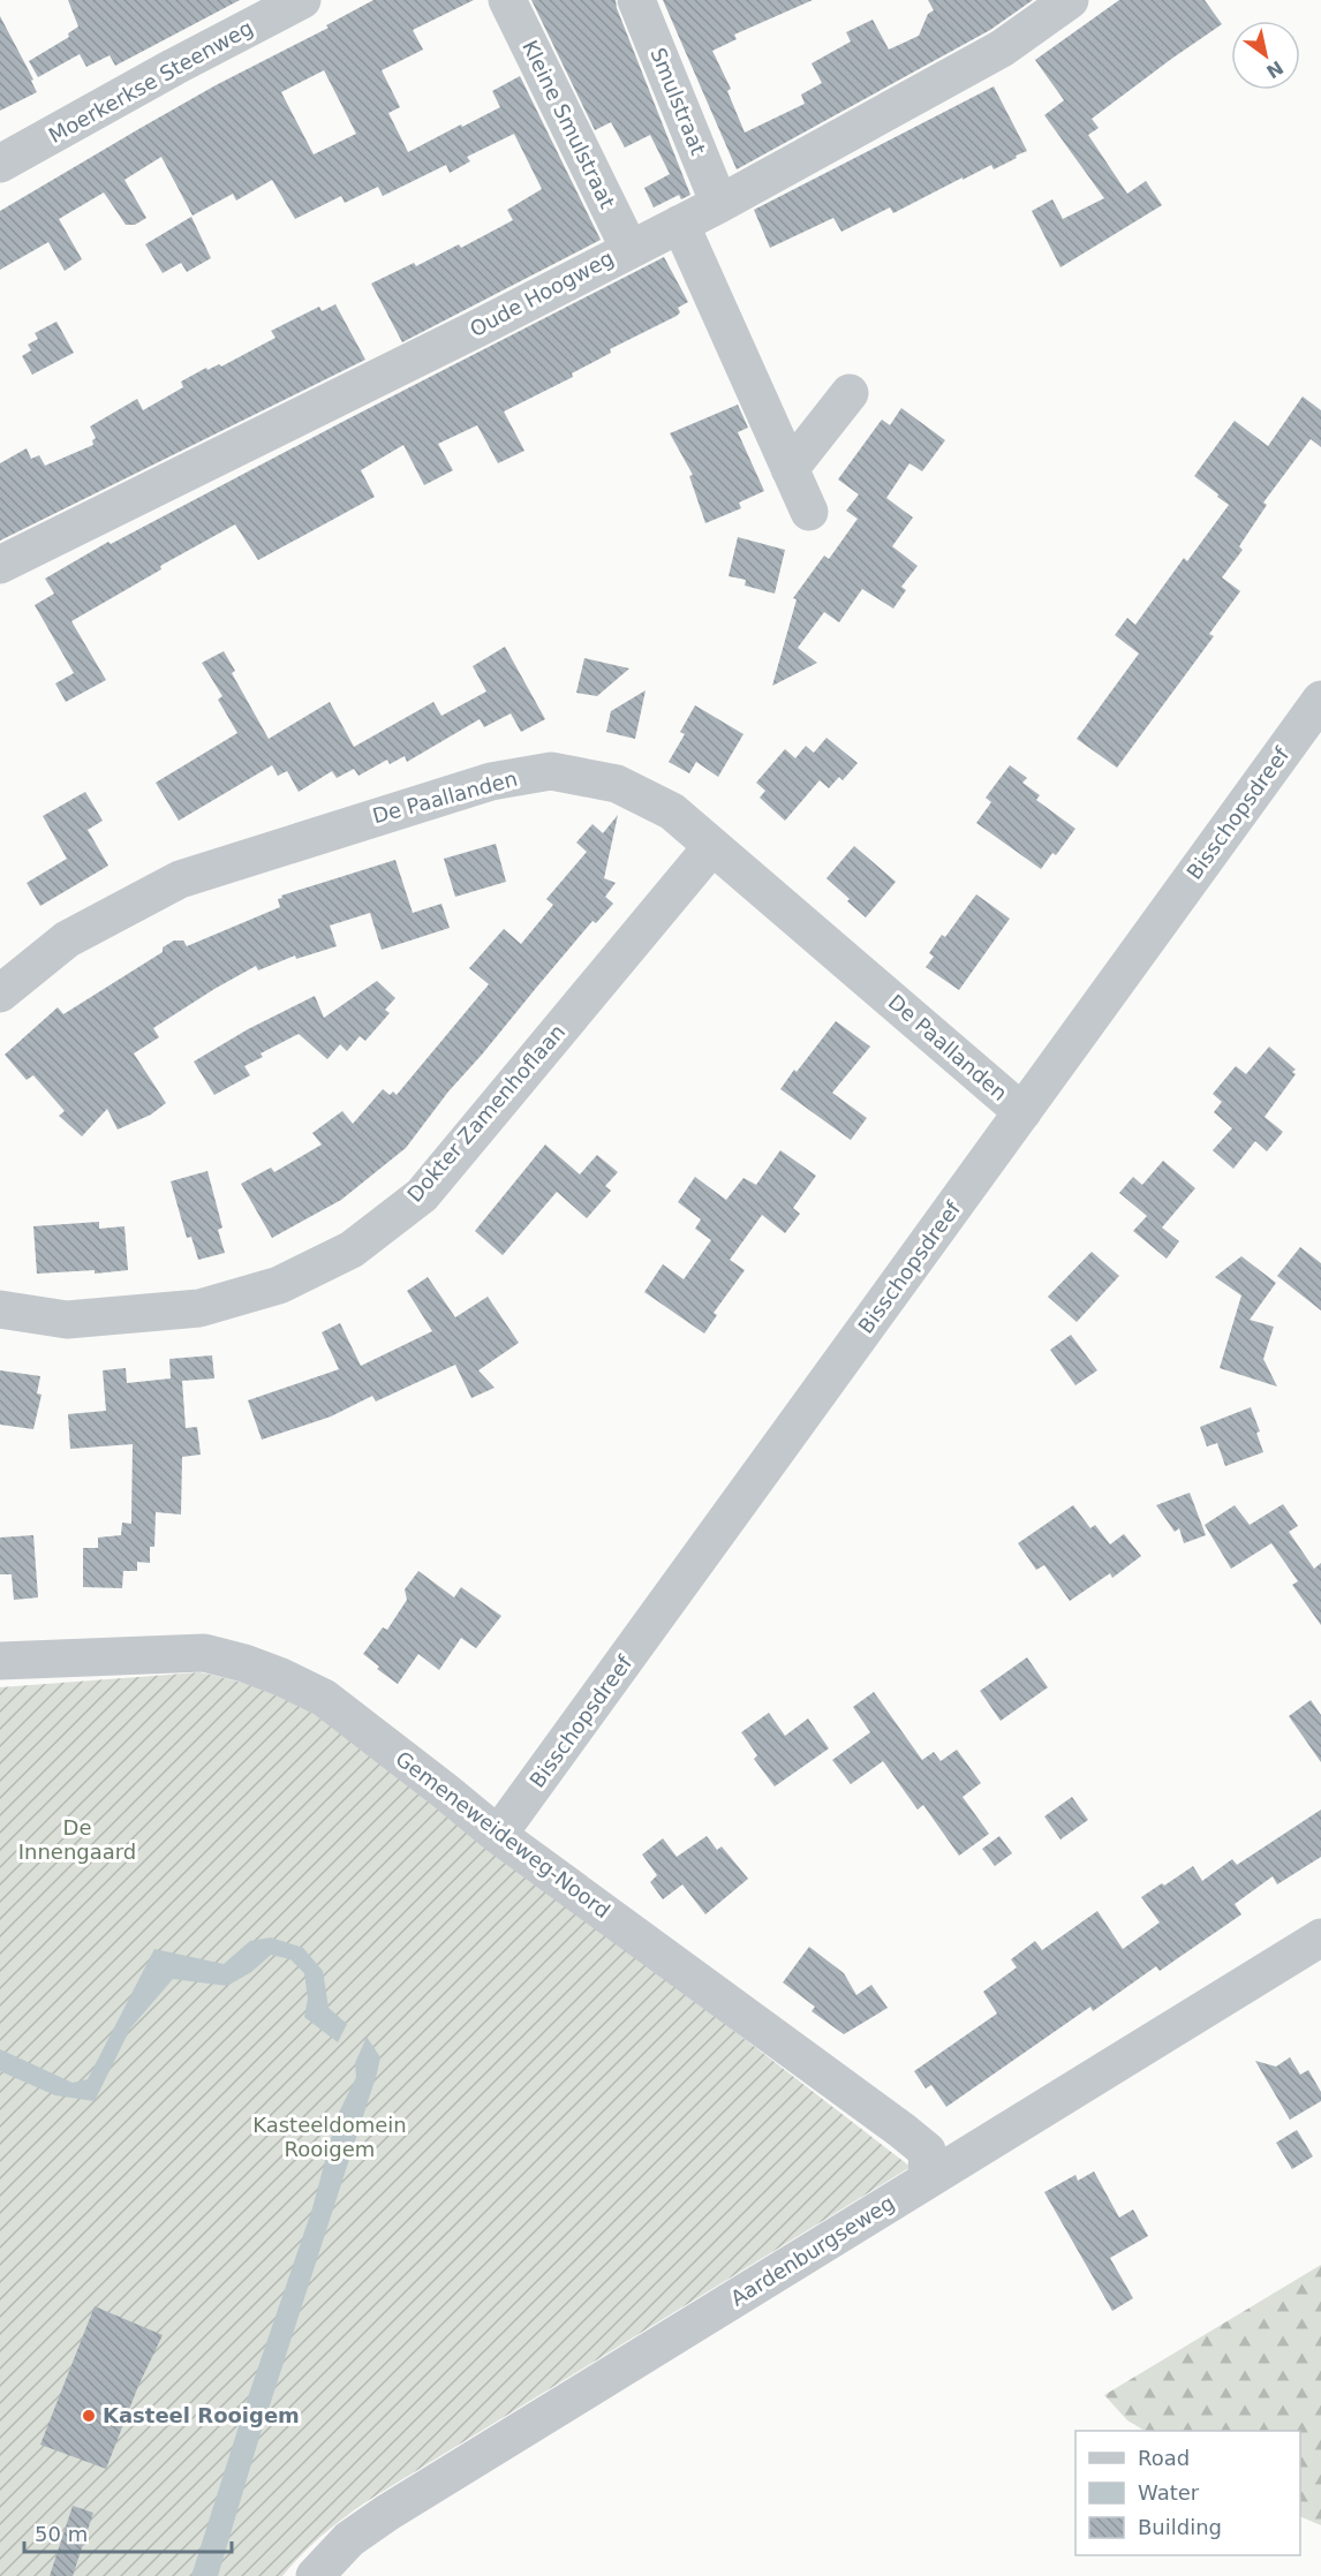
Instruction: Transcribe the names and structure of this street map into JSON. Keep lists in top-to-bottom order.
{
  "streets": {
    "street": [
      "Moerkerkse Steenweg",
      "Smulstraat",
      "Kleine Smulstraat",
      "Oude Hoogweg",
      "De Paallanden",
      "Bisschopsdreef",
      "Dokter Zamenhoflaan",
      "Gemeneweideweg-Noord",
      "Aardenburgseweg"
    ]
  },
  "crossings": [
    ["Smulstraat", "Oude Hoogweg"],
    ["Kleine Smulstraat", "Oude Hoogweg"],
    ["De Paallanden", "Bisschopsdreef"],
    ["De Paallanden", "Dokter Zamenhoflaan"],
    ["Bisschopsdreef", "Gemeneweideweg-Noord"],
    ["Gemeneweideweg-Noord", "Aardenburgseweg"]
  ],
  "parks": ["De Innengaard", "Kasteeldomein Rooigem"],
  "places": ["Kasteel Rooigem"],
  "legend": ["Road", "Water", "Building"],
  "scale_bar": "50 m",
  "north": "bottom right"
}
